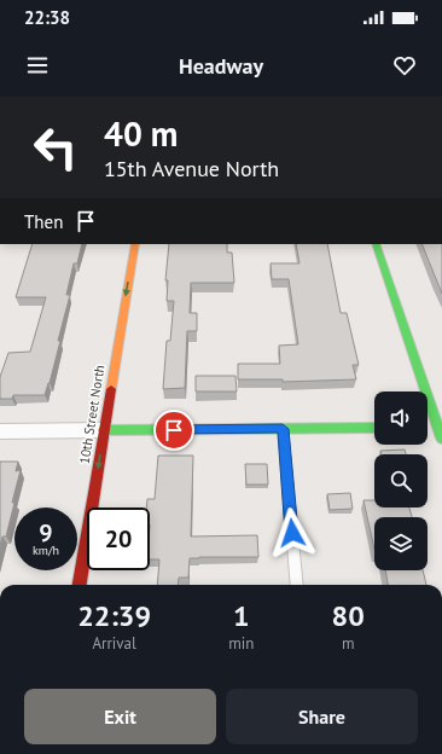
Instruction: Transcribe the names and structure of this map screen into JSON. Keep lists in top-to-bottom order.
{
  "streets": {
    "street": ["10th Street North"]
  },
  "one_way": ["10th Street North"],
  "page": {
    "status": "22:38",
    "header": "Headway",
    "turn": ["40 m", "15th Avenue North"],
    "then": "Then",
    "speed": "9 km/h",
    "limit": "20",
    "eta": [
      "22:39",
      "Arrival",
      "1",
      "min",
      "80",
      "m"
    ],
    "buttons": ["Exit", "Share"]
  }
}
